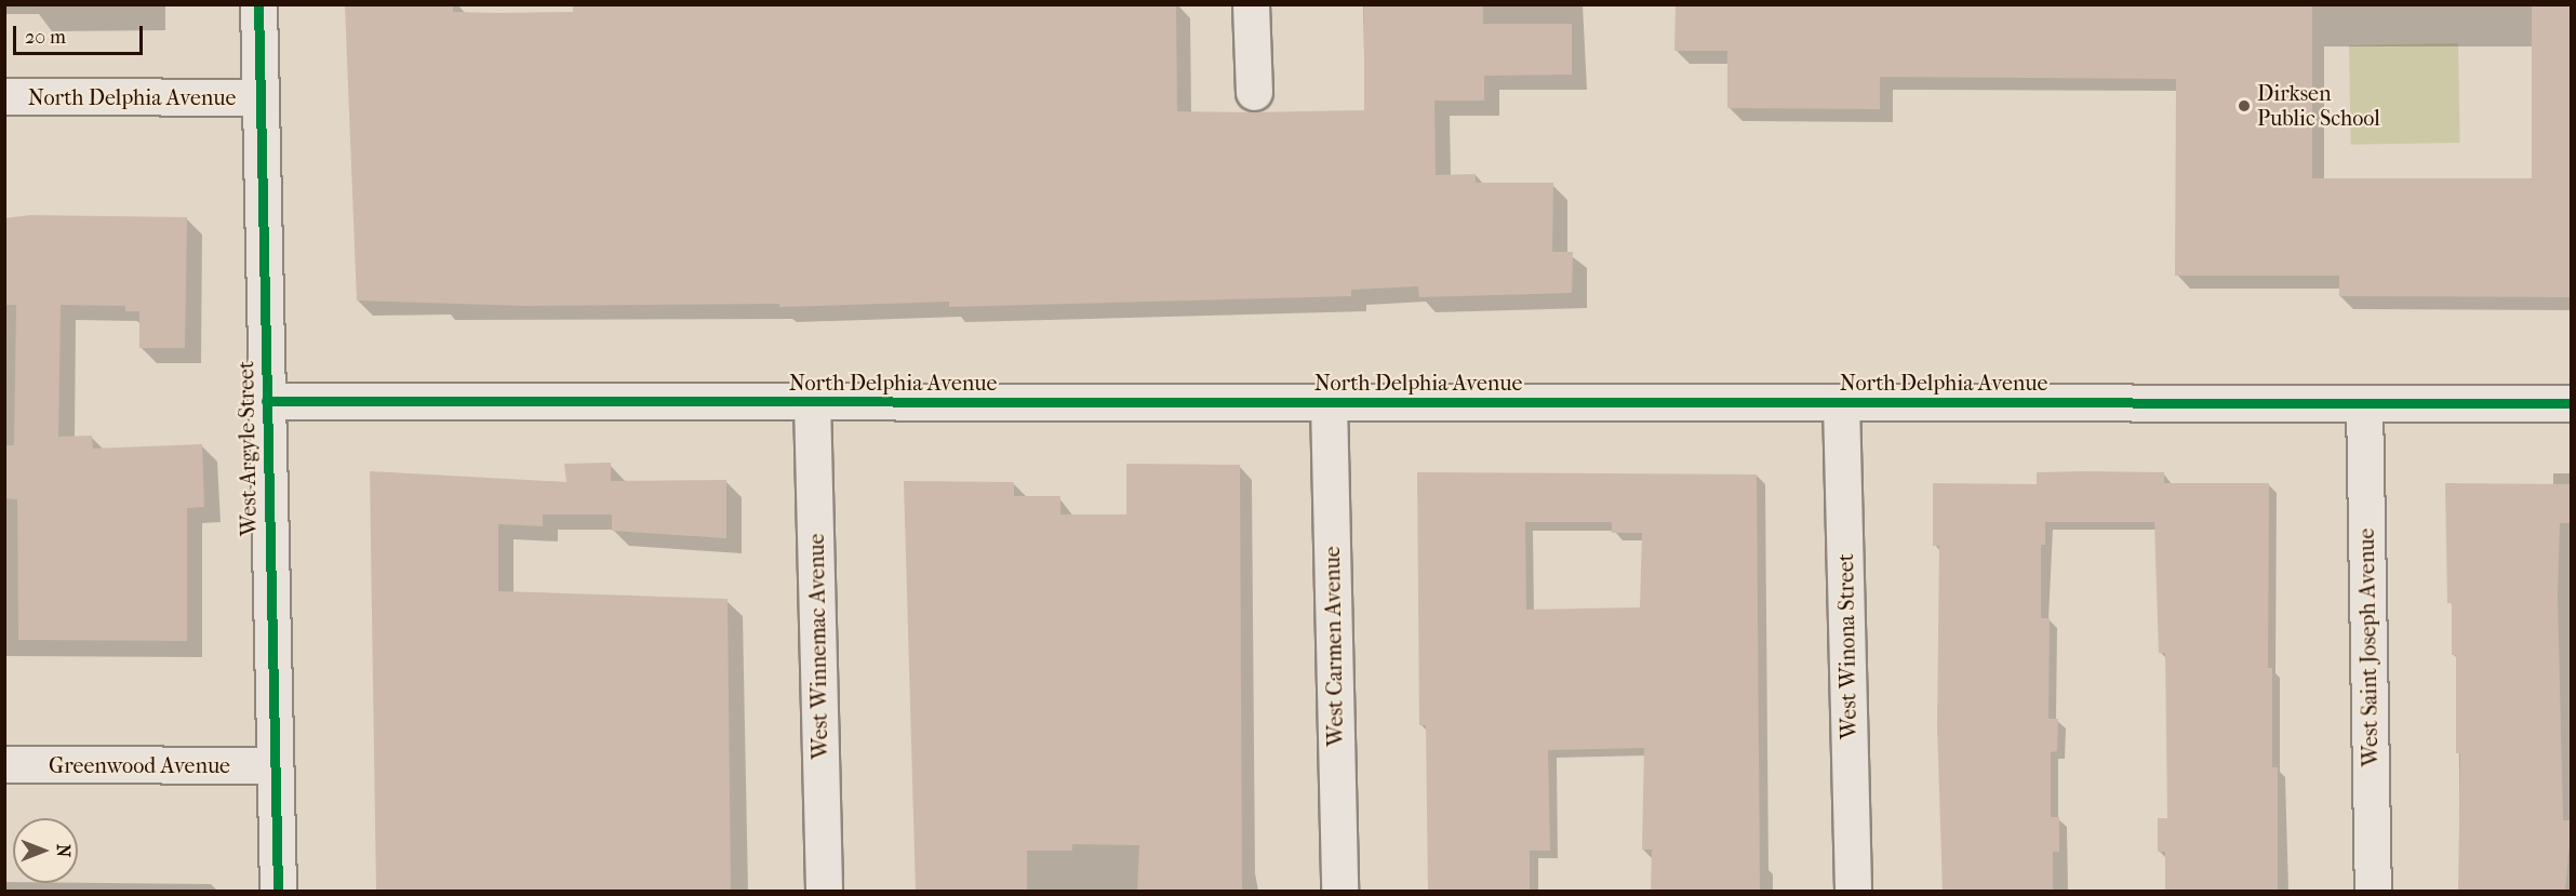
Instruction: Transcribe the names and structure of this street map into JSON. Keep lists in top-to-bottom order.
{
  "streets": {
    "street": [
      "North Delphia Avenue",
      "West Argyle Street",
      "West Winnemac Avenue",
      "West Carmen Avenue",
      "West Winona Street",
      "West Saint Joseph Avenue",
      "Greenwood Avenue"
    ]
  },
  "crossings": [
    ["North Delphia Avenue", "West Argyle Street"],
    ["North Delphia Avenue", "West Winnemac Avenue"],
    ["North Delphia Avenue", "West Carmen Avenue"],
    ["North Delphia Avenue", "West Winona Street"],
    ["North Delphia Avenue", "West Saint Joseph Avenue"],
    ["West Argyle Street", "Greenwood Avenue"]
  ],
  "places": ["Dirksen Public School"],
  "scale_bar": "20 m",
  "north": "right"
}
